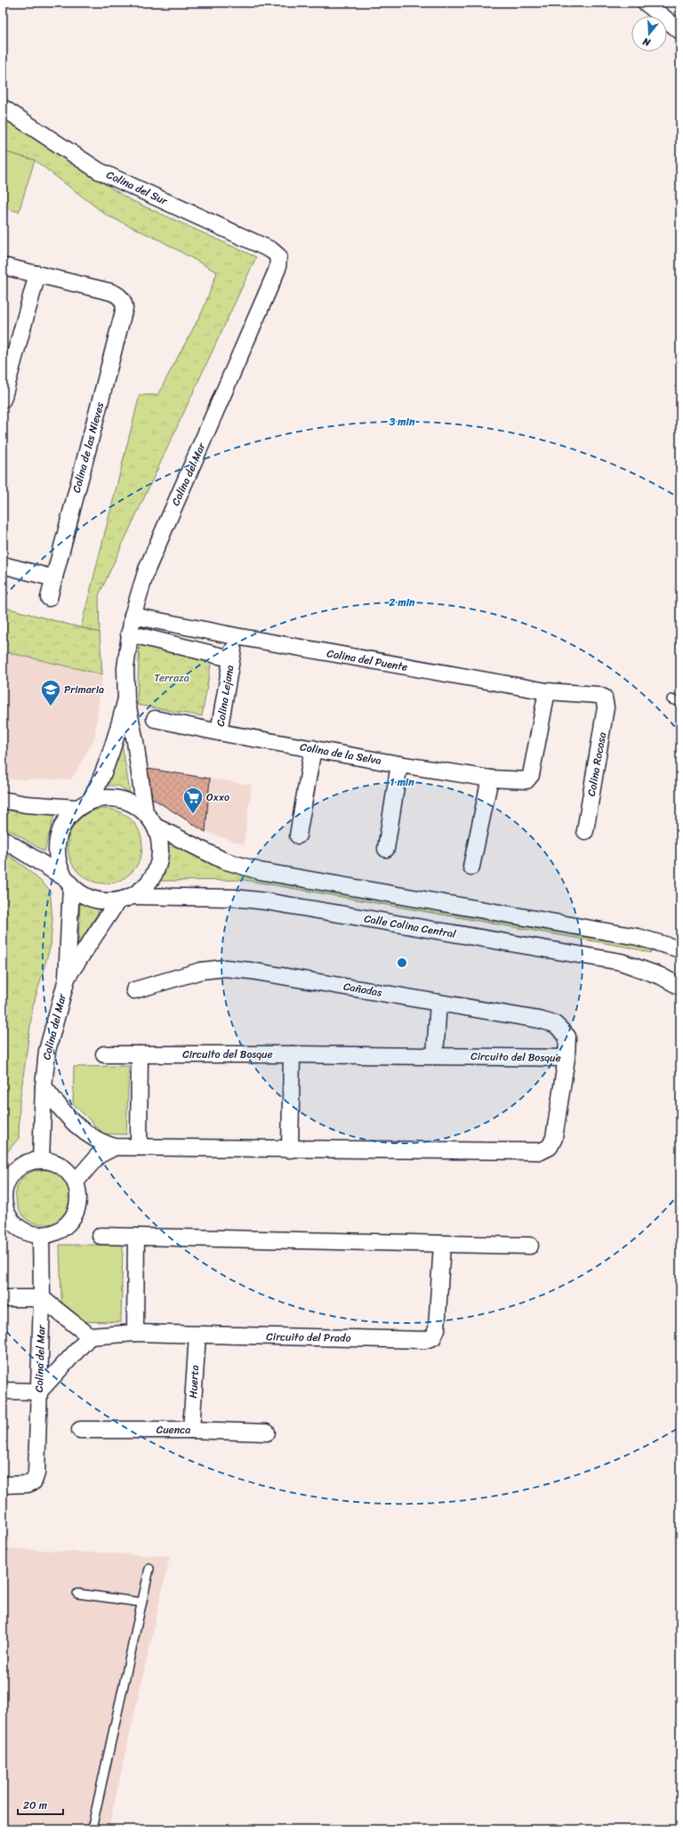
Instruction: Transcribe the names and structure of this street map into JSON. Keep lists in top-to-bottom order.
{
  "streets": {
    "street": [
      "Colina del Sur",
      "Colina de las Nieves",
      "Colina del Mar",
      "Colina del Puente",
      "Colina Lejana",
      "Colina de la Selva",
      "Colina Rocosa",
      "Calle Colina Central",
      "Cañadas",
      "Circuito del Bosque",
      "Circuito del Prado",
      "Huerta",
      "Cuenca"
    ]
  },
  "crossings": [
    ["Colina del Sur", "Colina del Mar"],
    ["Colina del Mar", "Colina del Puente"],
    ["Colina del Mar", "Calle Colina Central"],
    ["Colina del Mar", "Circuito del Bosque"],
    ["Colina del Puente", "Colina Lejana"],
    ["Colina del Puente", "Colina de la Selva"],
    ["Colina del Puente", "Colina Rocosa"],
    ["Colina Lejana", "Colina de la Selva"],
    ["Cañadas", "Circuito del Bosque"],
    ["Circuito del Prado", "Huerta"],
    ["Huerta", "Cuenca"]
  ],
  "parks": ["Terraza"],
  "places": {
    "school or university": ["Primaria"],
    "supermarket": ["Oxxo"]
  },
  "scale_bar": "20 m",
  "north": "bottom",
  "rings": ["3 min", "2 min", "1 min"]
}
